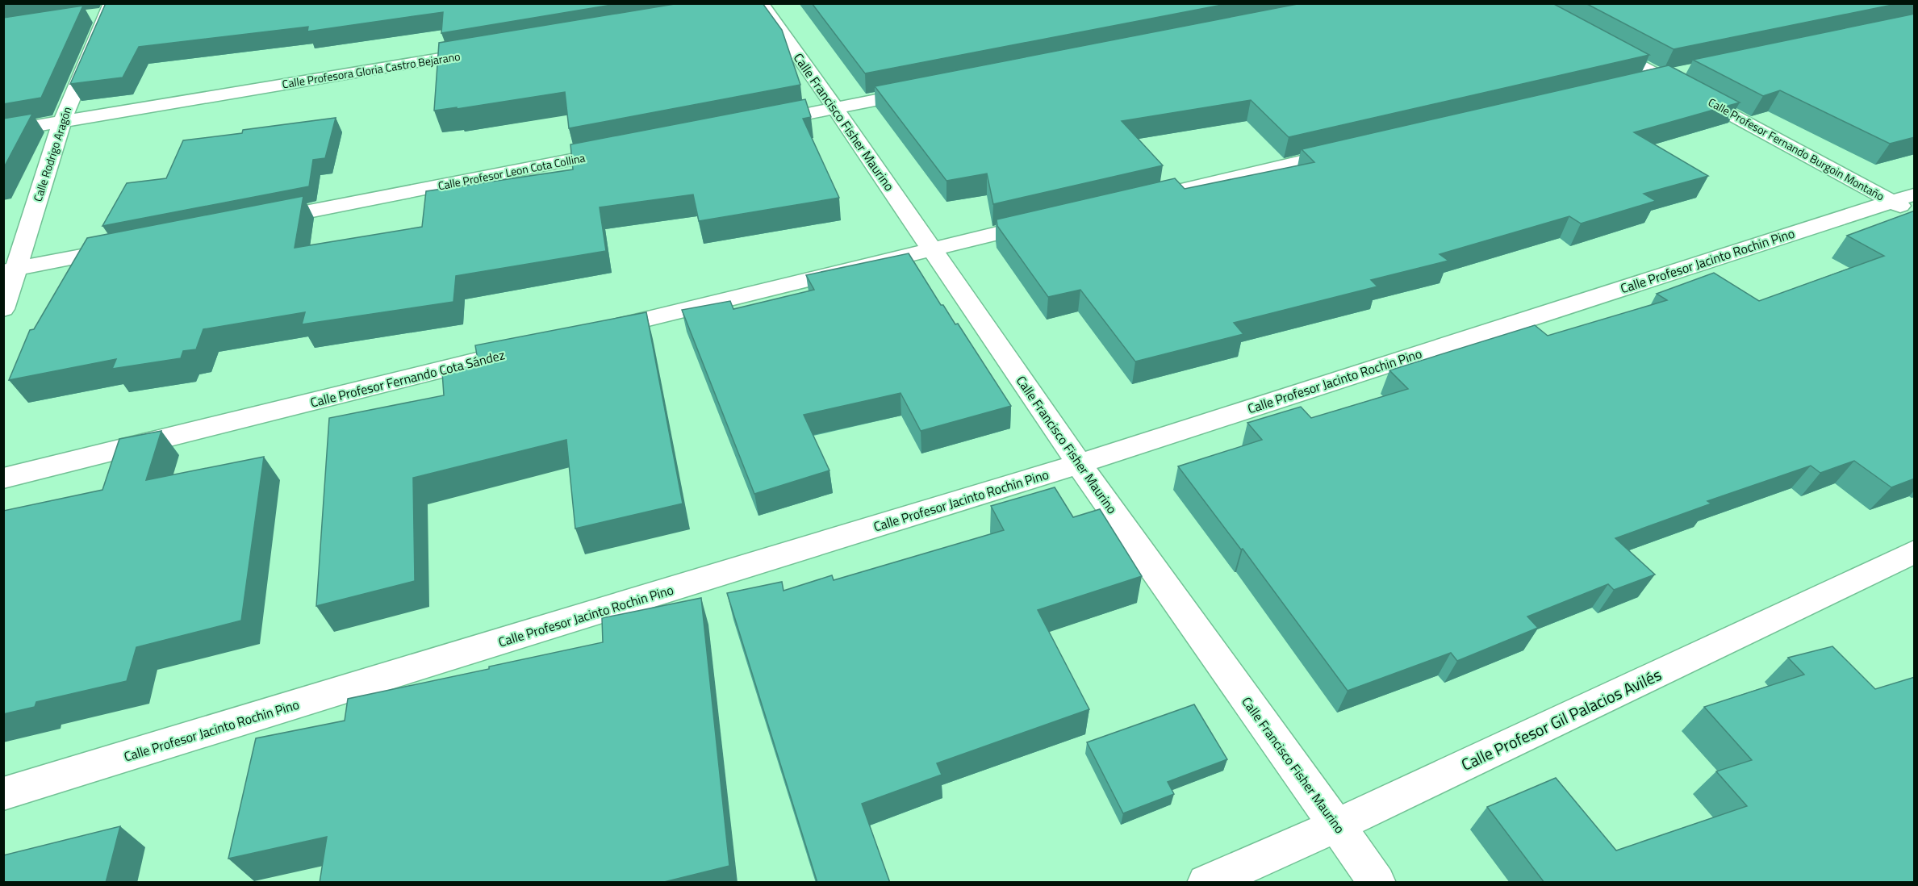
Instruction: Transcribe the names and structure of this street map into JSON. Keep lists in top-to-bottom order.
{
  "streets": {
    "street": [
      "Calle Profesora Gloria Castro Bejarano",
      "Calle Francisco Fisher Maurino",
      "Calle Profesor Fernando Burgoin Montaño",
      "Calle Rodrigo Aragón",
      "Calle Profesor Leon Cota Collina",
      "Calle Profesor Jacinto Rochin Pino",
      "Calle Profesor Fernando Cota Sández",
      "Calle Profesor Gil Palacios Avilés"
    ]
  },
  "crossings": [
    ["Calle Profesora Gloria Castro Bejarano", "Calle Rodrigo Aragón"],
    ["Calle Francisco Fisher Maurino", "Calle Profesor Jacinto Rochin Pino"],
    ["Calle Francisco Fisher Maurino", "Calle Profesor Gil Palacios Avilés"],
    ["Calle Profesor Fernando Burgoin Montaño", "Calle Profesor Jacinto Rochin Pino"]
  ]
}
